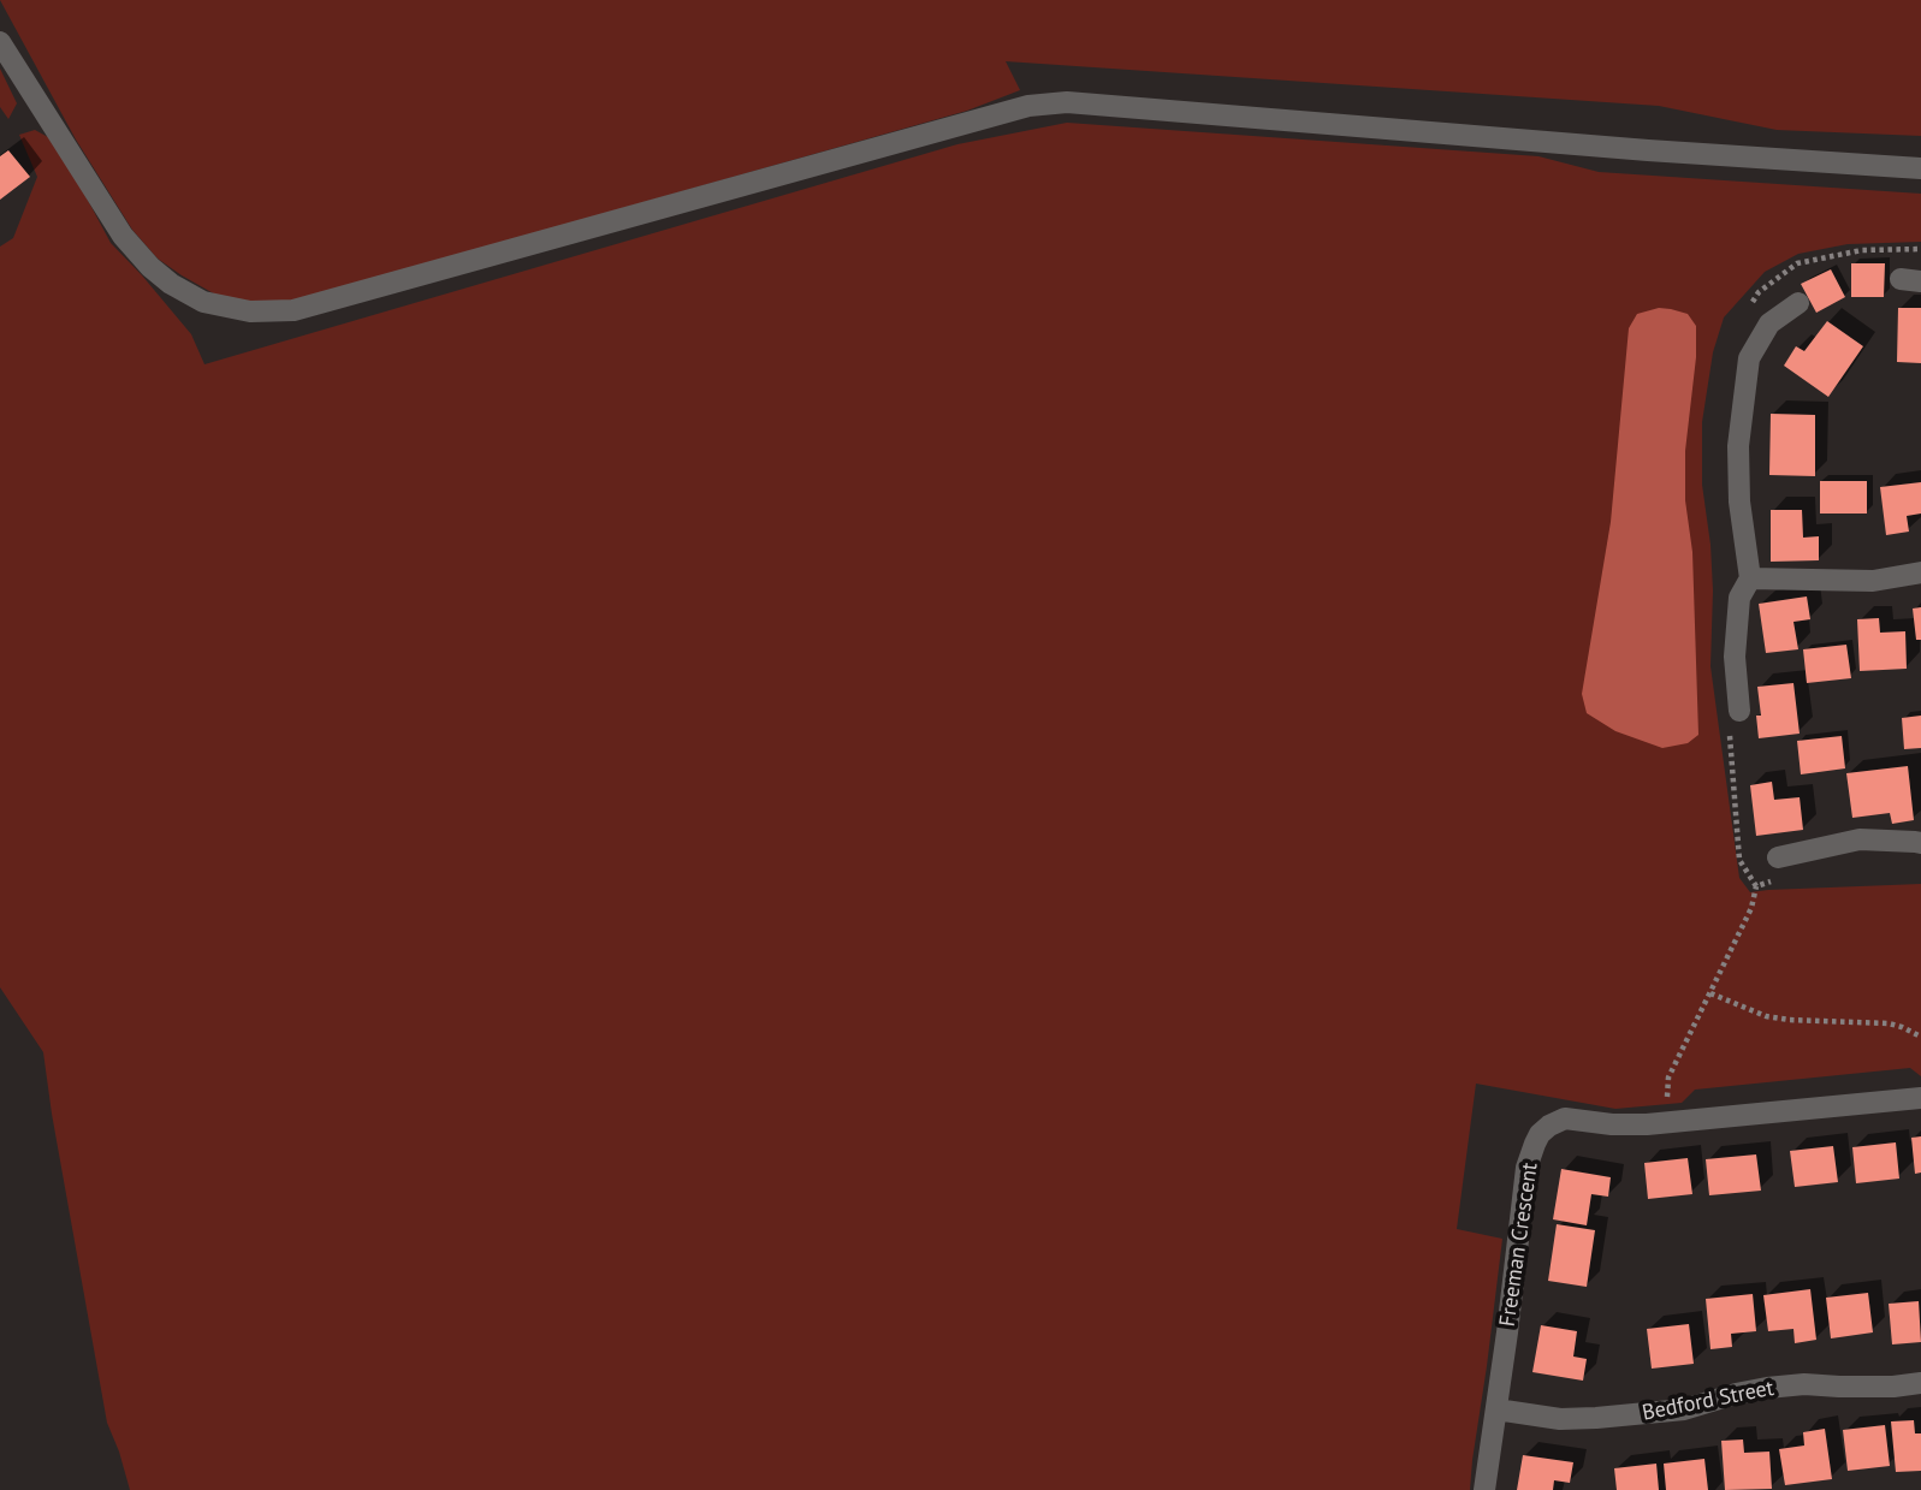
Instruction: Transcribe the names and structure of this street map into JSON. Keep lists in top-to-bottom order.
{
  "streets": {
    "street": ["Freeman Crescent", "Bedford Street"]
  },
  "crossings": [
    ["Freeman Crescent", "Bedford Street"]
  ]
}
